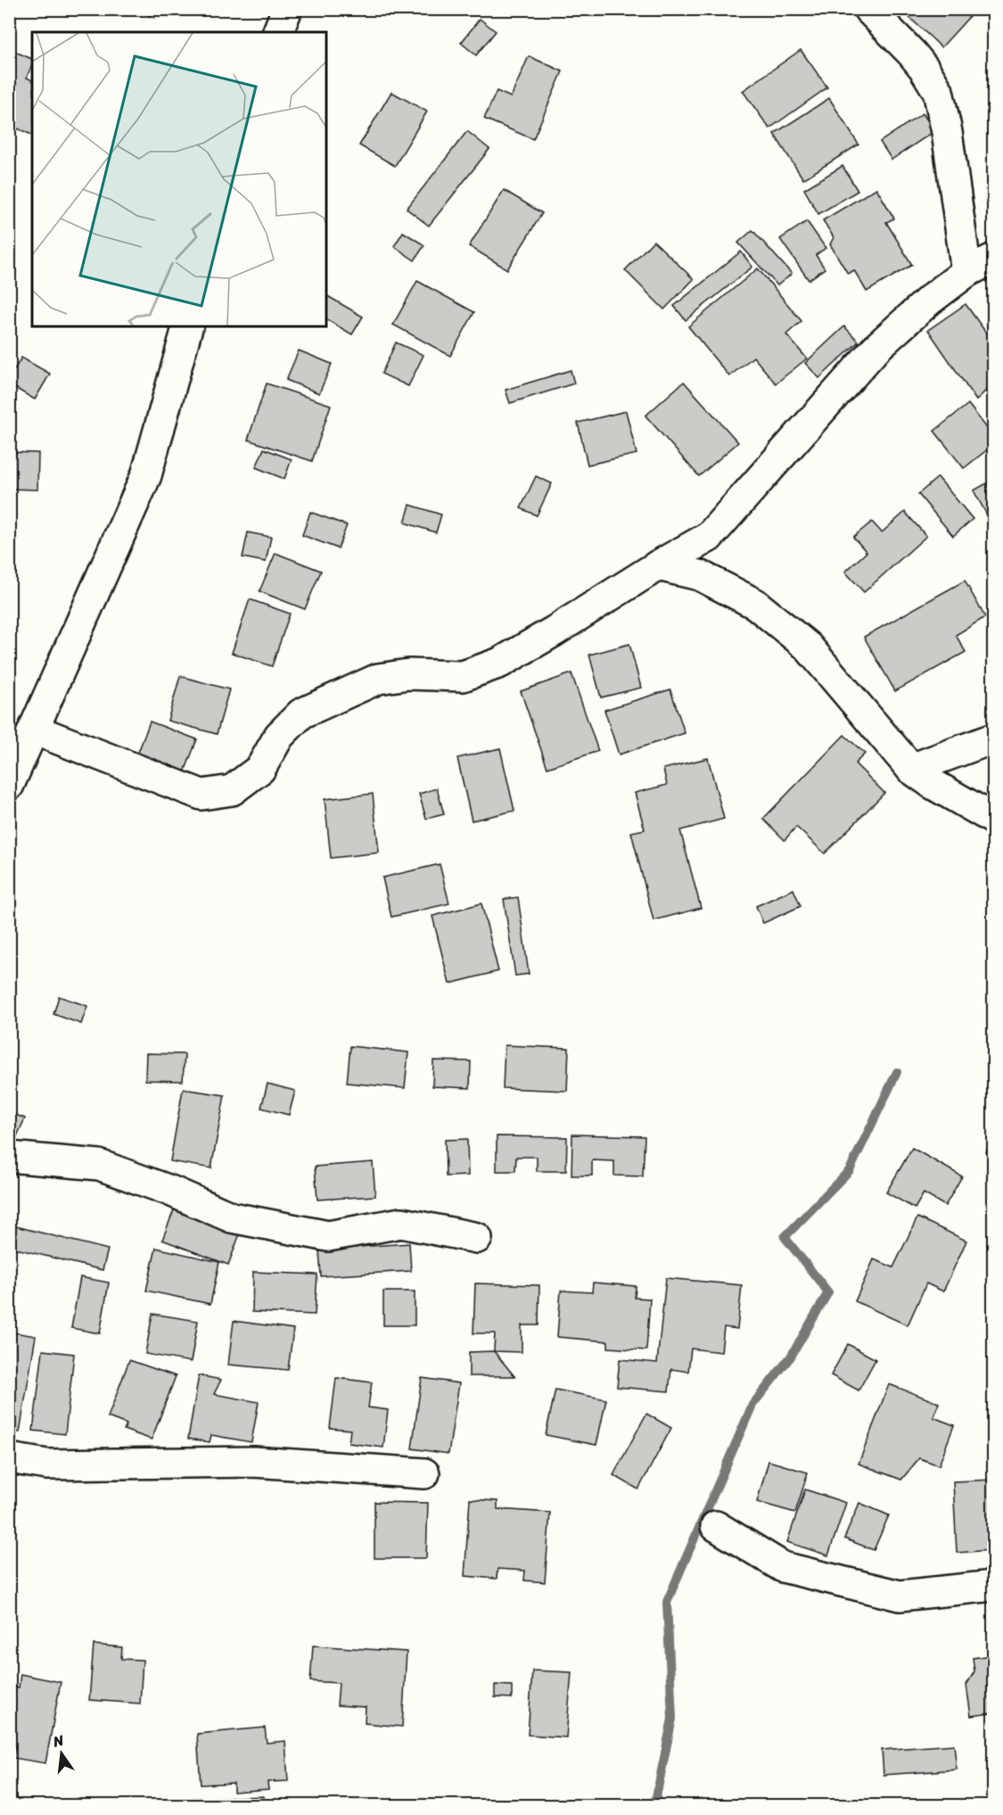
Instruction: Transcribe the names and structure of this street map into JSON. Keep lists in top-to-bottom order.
{
  "north": "top"
}
